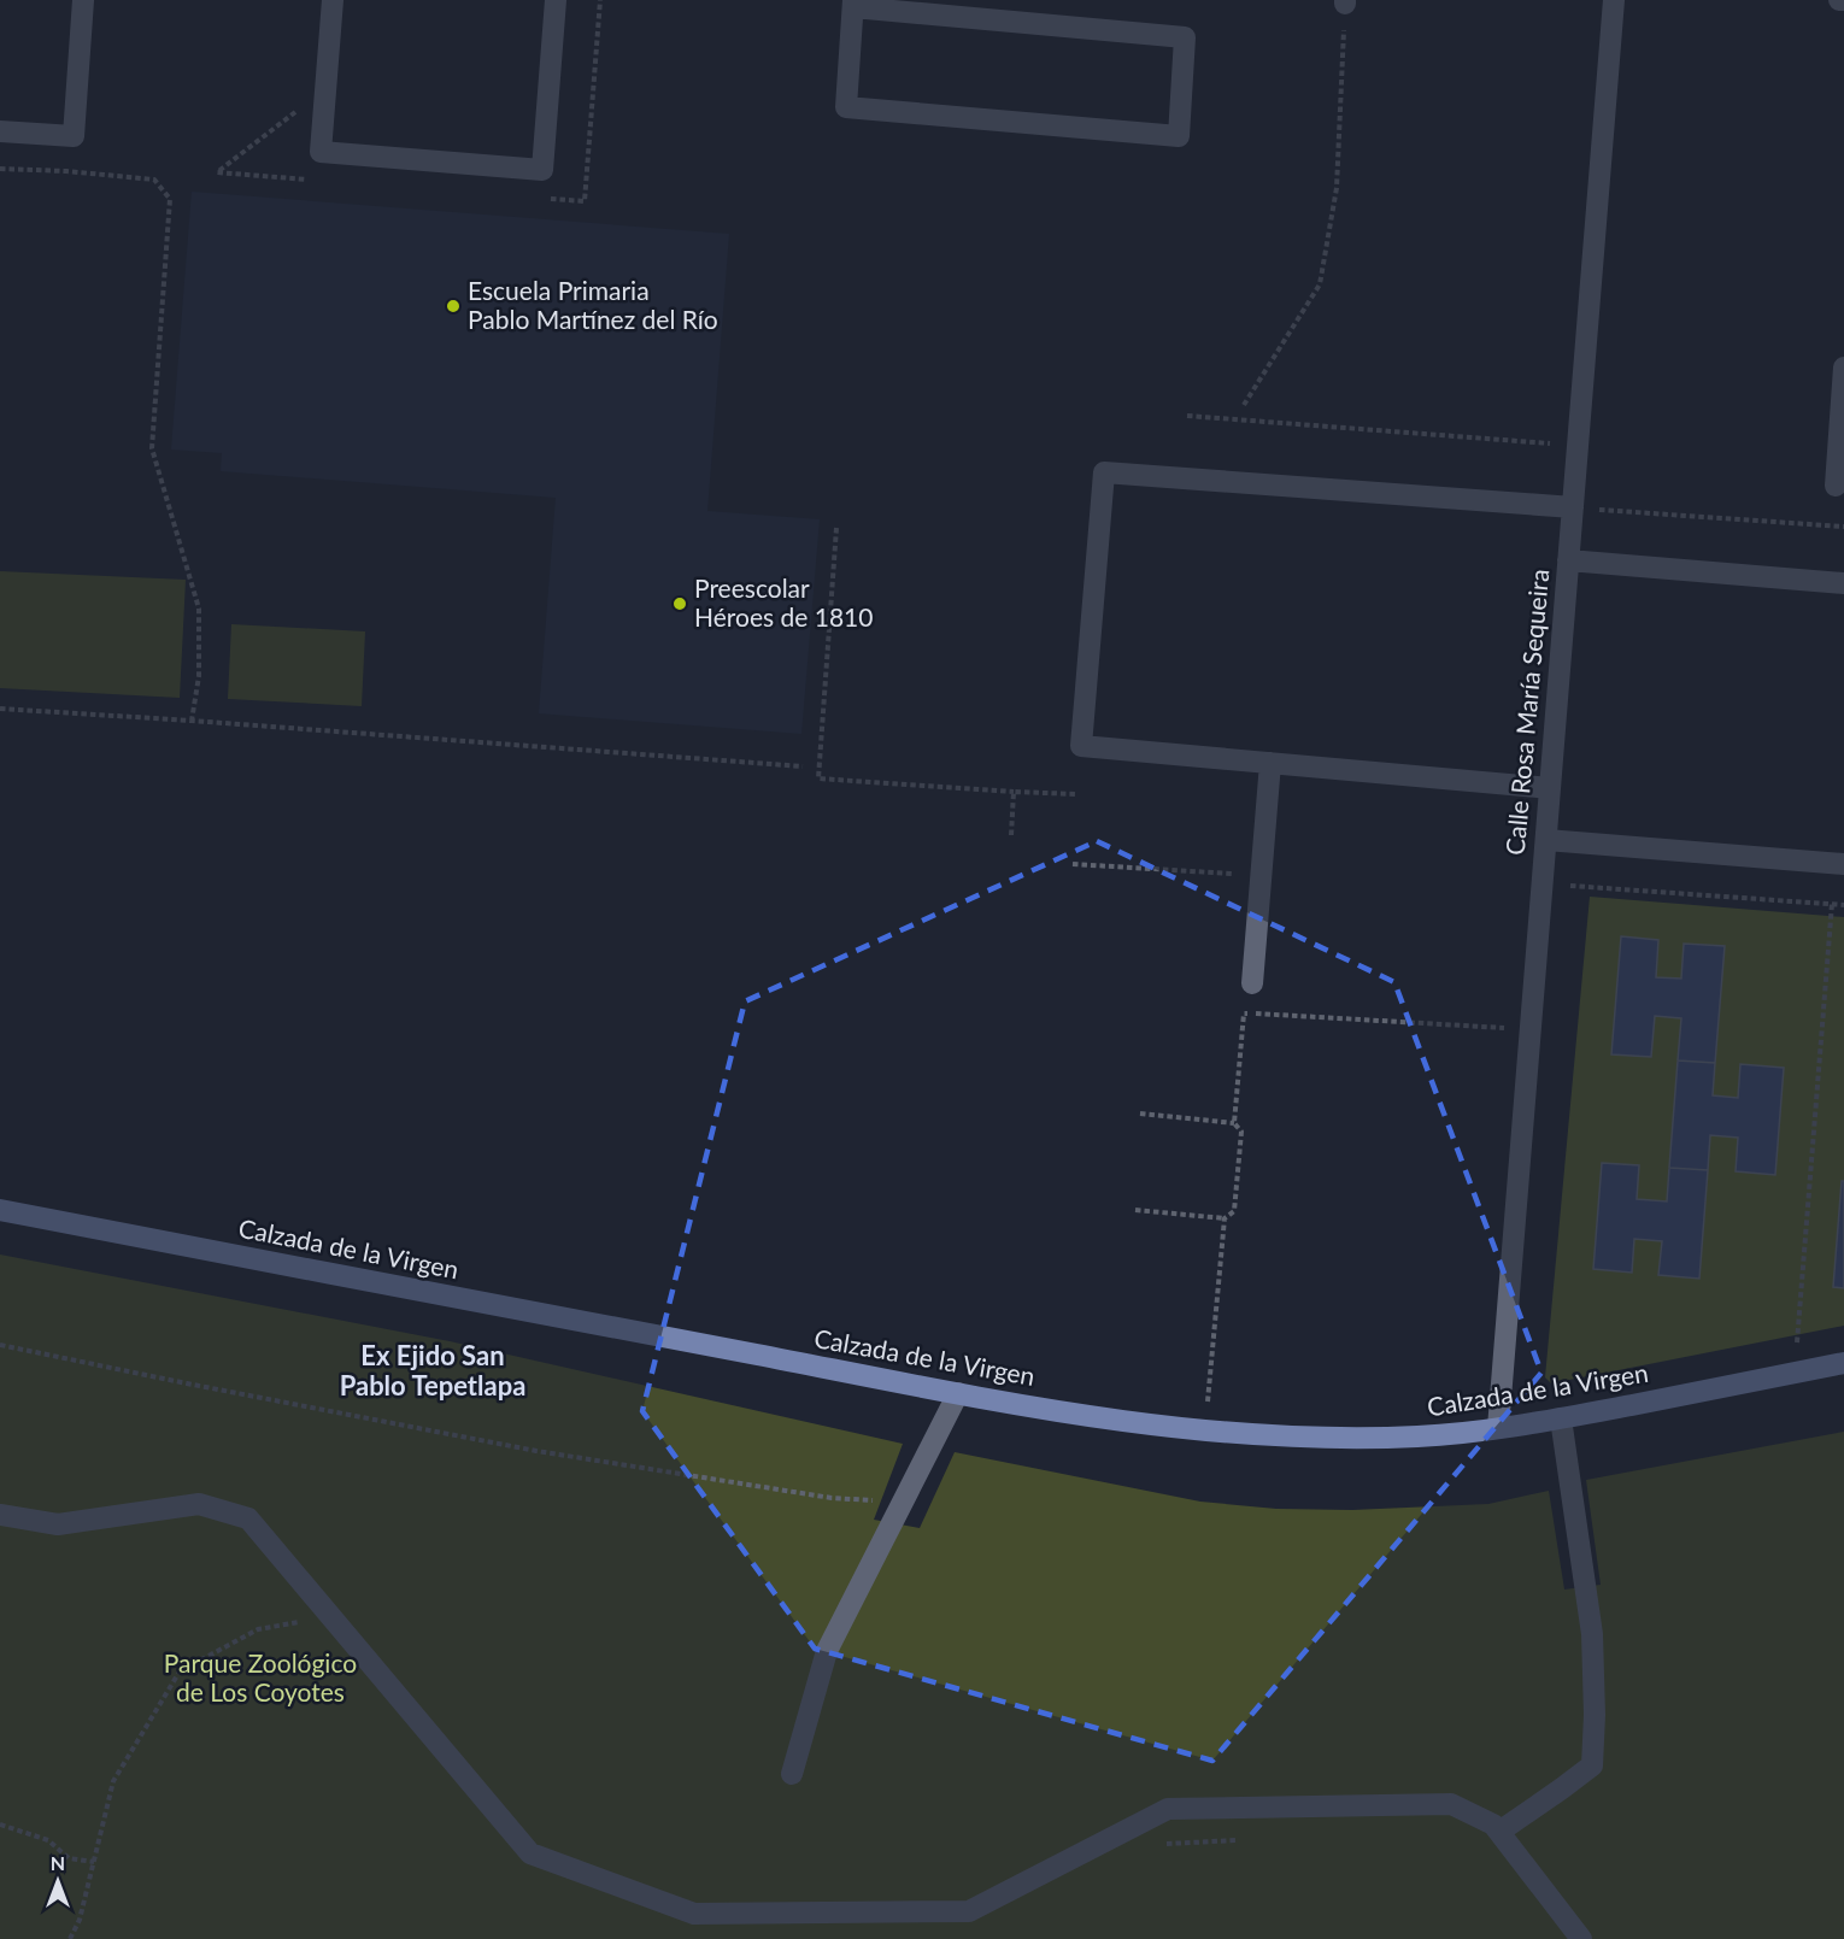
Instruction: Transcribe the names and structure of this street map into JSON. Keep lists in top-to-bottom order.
{
  "streets": {
    "main road": ["Calzada de la Virgen"],
    "street": ["Calle Rosa María Sequeira"]
  },
  "crossings": [
    ["Calle Rosa María Sequeira", "Calzada de la Virgen"]
  ],
  "districts": ["Ex Ejido San Pablo Tepetlapa"],
  "parks": ["Parque Zoológico de Los Coyotes"],
  "places": ["Escuela Primaria Pablo Martínez del Río", "Preescolar Héroes de 1810"],
  "north": "top"
}
